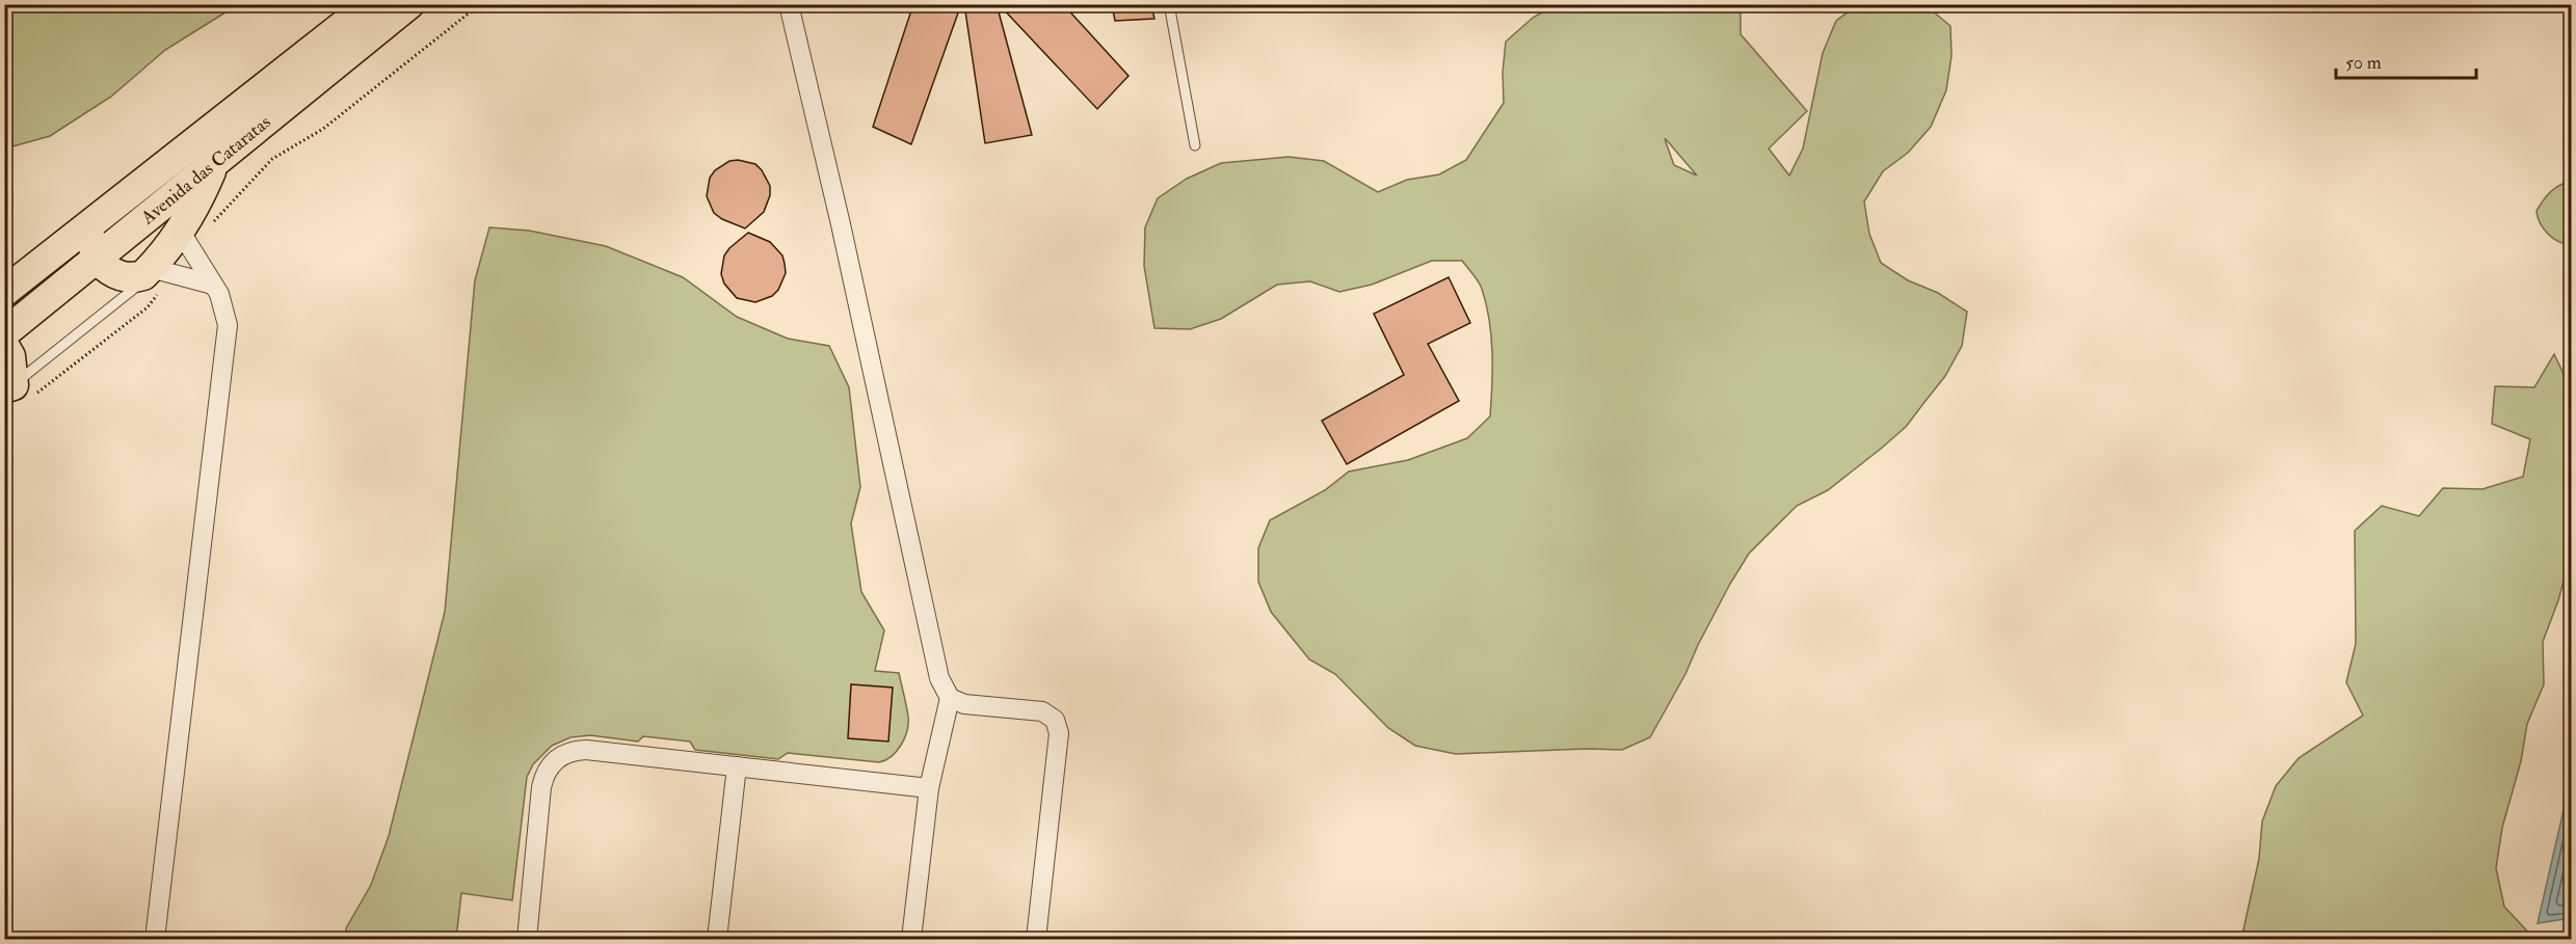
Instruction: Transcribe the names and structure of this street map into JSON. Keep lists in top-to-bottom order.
{
  "streets": {
    "main road": ["Avenida das Cataratas"]
  },
  "scale_bar": "50 m"
}
